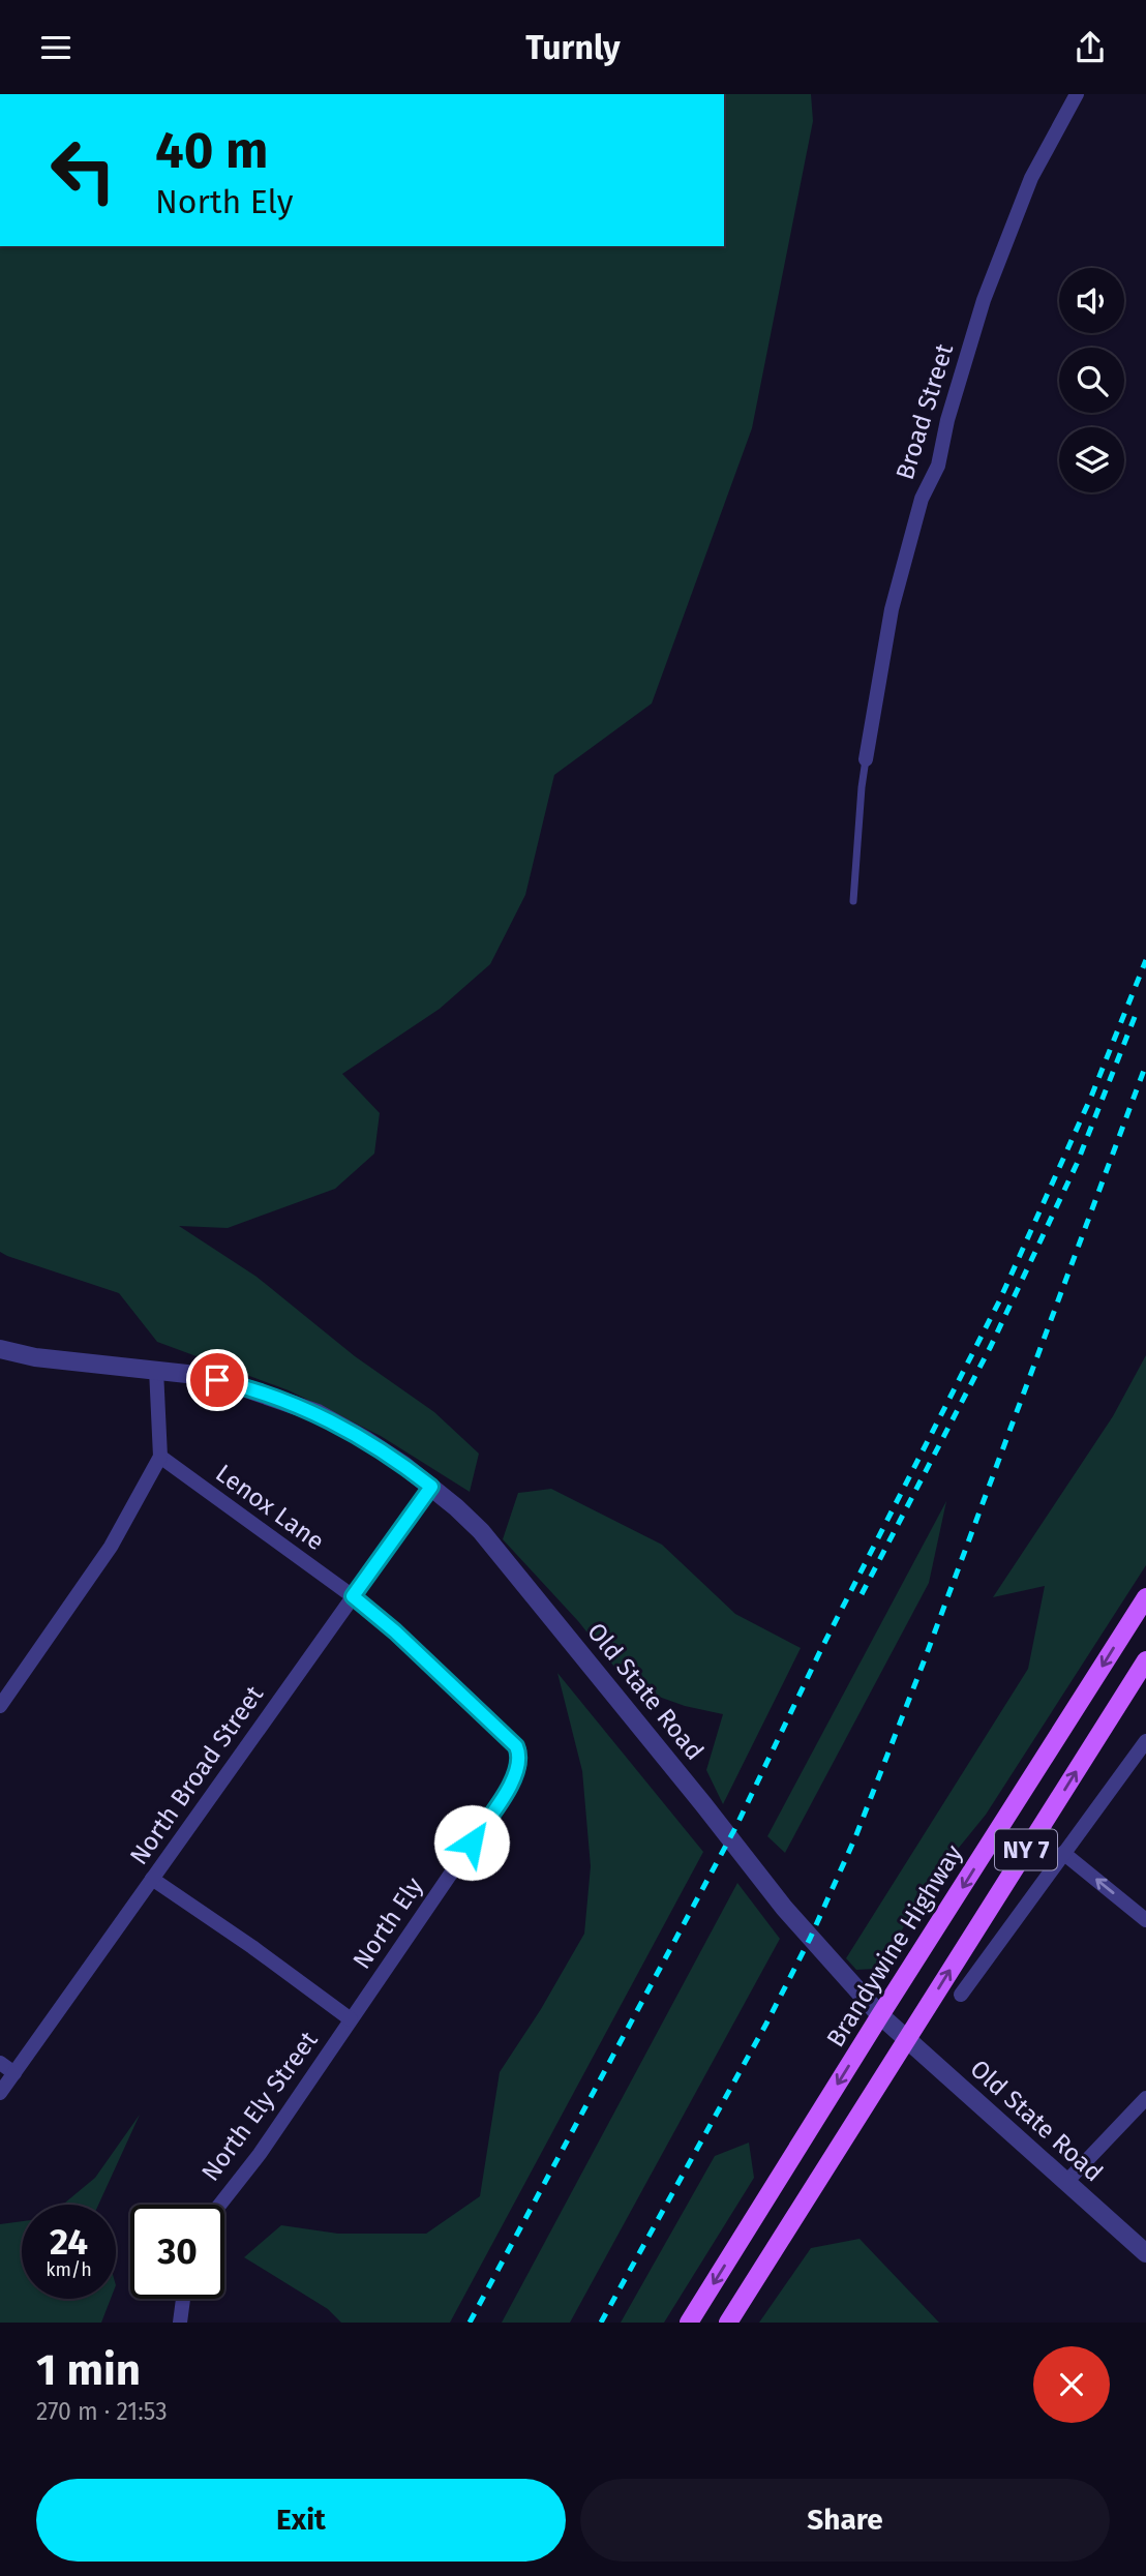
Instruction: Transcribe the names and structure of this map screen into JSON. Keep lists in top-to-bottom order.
{
  "streets": {
    "main road": ["NY 7", "Brandywine Highway"],
    "street": [
      "Broad Street",
      "Lenox Lane",
      "Old State Road",
      "North Broad Street",
      "North Ely",
      "North Ely Street"
    ]
  },
  "crossings": [
    ["Lenox Lane", "North Broad Street"],
    ["Lenox Lane", "North Ely"],
    ["Old State Road", "North Broad Street"],
    ["Old State Road", "NY 7"],
    ["Old State Road", "Brandywine Highway"],
    ["North Broad Street", "North Ely"],
    ["North Ely", "North Ely Street"]
  ],
  "page": {
    "header": "Turnly",
    "turn": ["40 m", "North Ely"],
    "speed": "24 km/h",
    "limit": "30",
    "heading": ["1 min", "270 m · 21:53"],
    "buttons": ["Exit", "Share"]
  }
}
